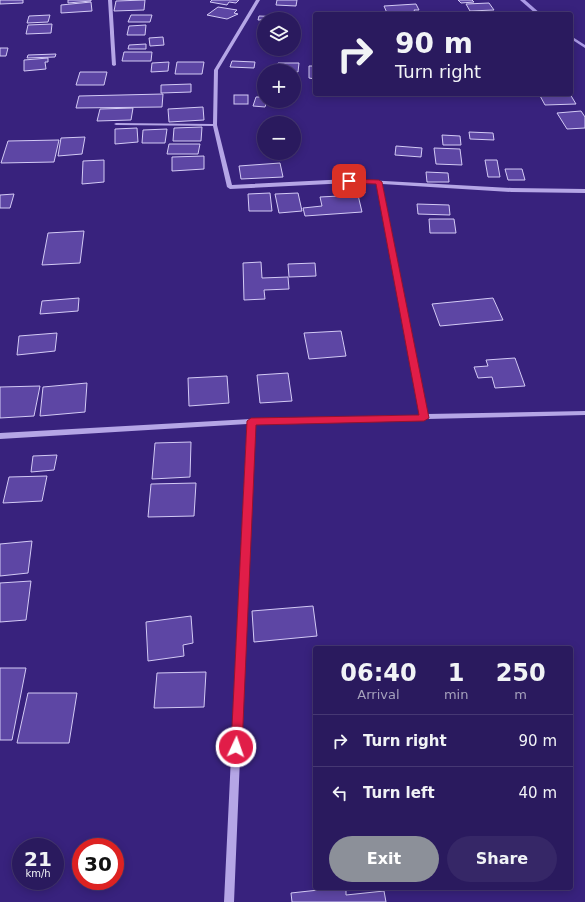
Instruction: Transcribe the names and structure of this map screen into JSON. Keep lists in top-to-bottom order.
{
  "page": {
    "map_buttons": ["+", "−"],
    "turn": ["90 m", "Turn right"],
    "eta": [
      "06:40",
      "Arrival",
      "1",
      "min",
      "250",
      "m"
    ],
    "list": [
      {
        "name": "Turn right",
        "value": "90 m"
      },
      {
        "name": "Turn left",
        "value": "40 m"
      }
    ],
    "buttons": ["Exit", "Share"],
    "speed": "21 km/h",
    "limit": "30"
  }
}
